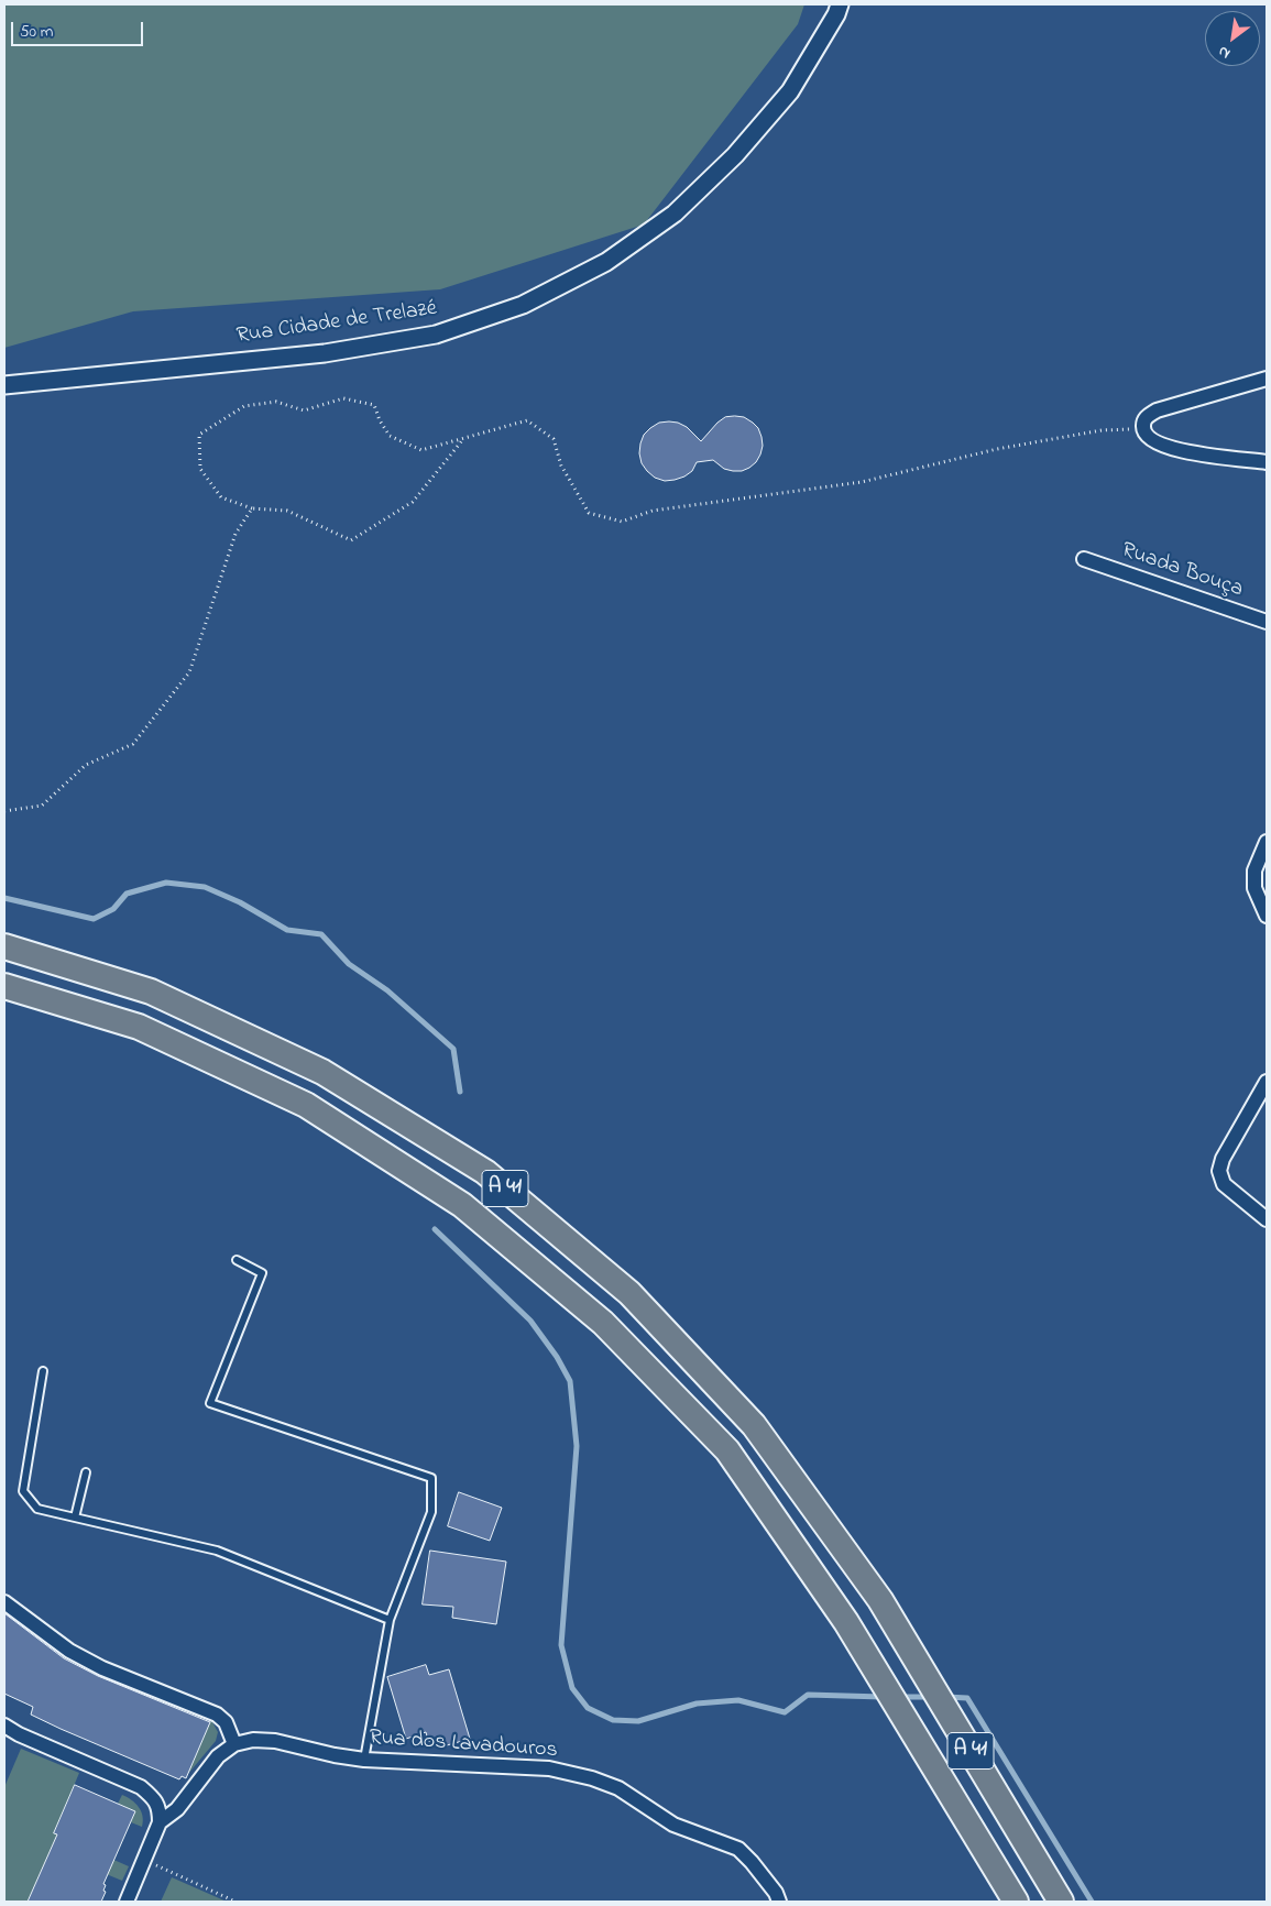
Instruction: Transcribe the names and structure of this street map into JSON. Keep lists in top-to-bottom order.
{
  "streets": {
    "highway": ["A 41"],
    "street": ["Rua Cidade de Trelazé", "Ruada Bouça", "Rua dos Lavadouros"]
  },
  "scale_bar": "50 m",
  "north": "bottom left"
}
